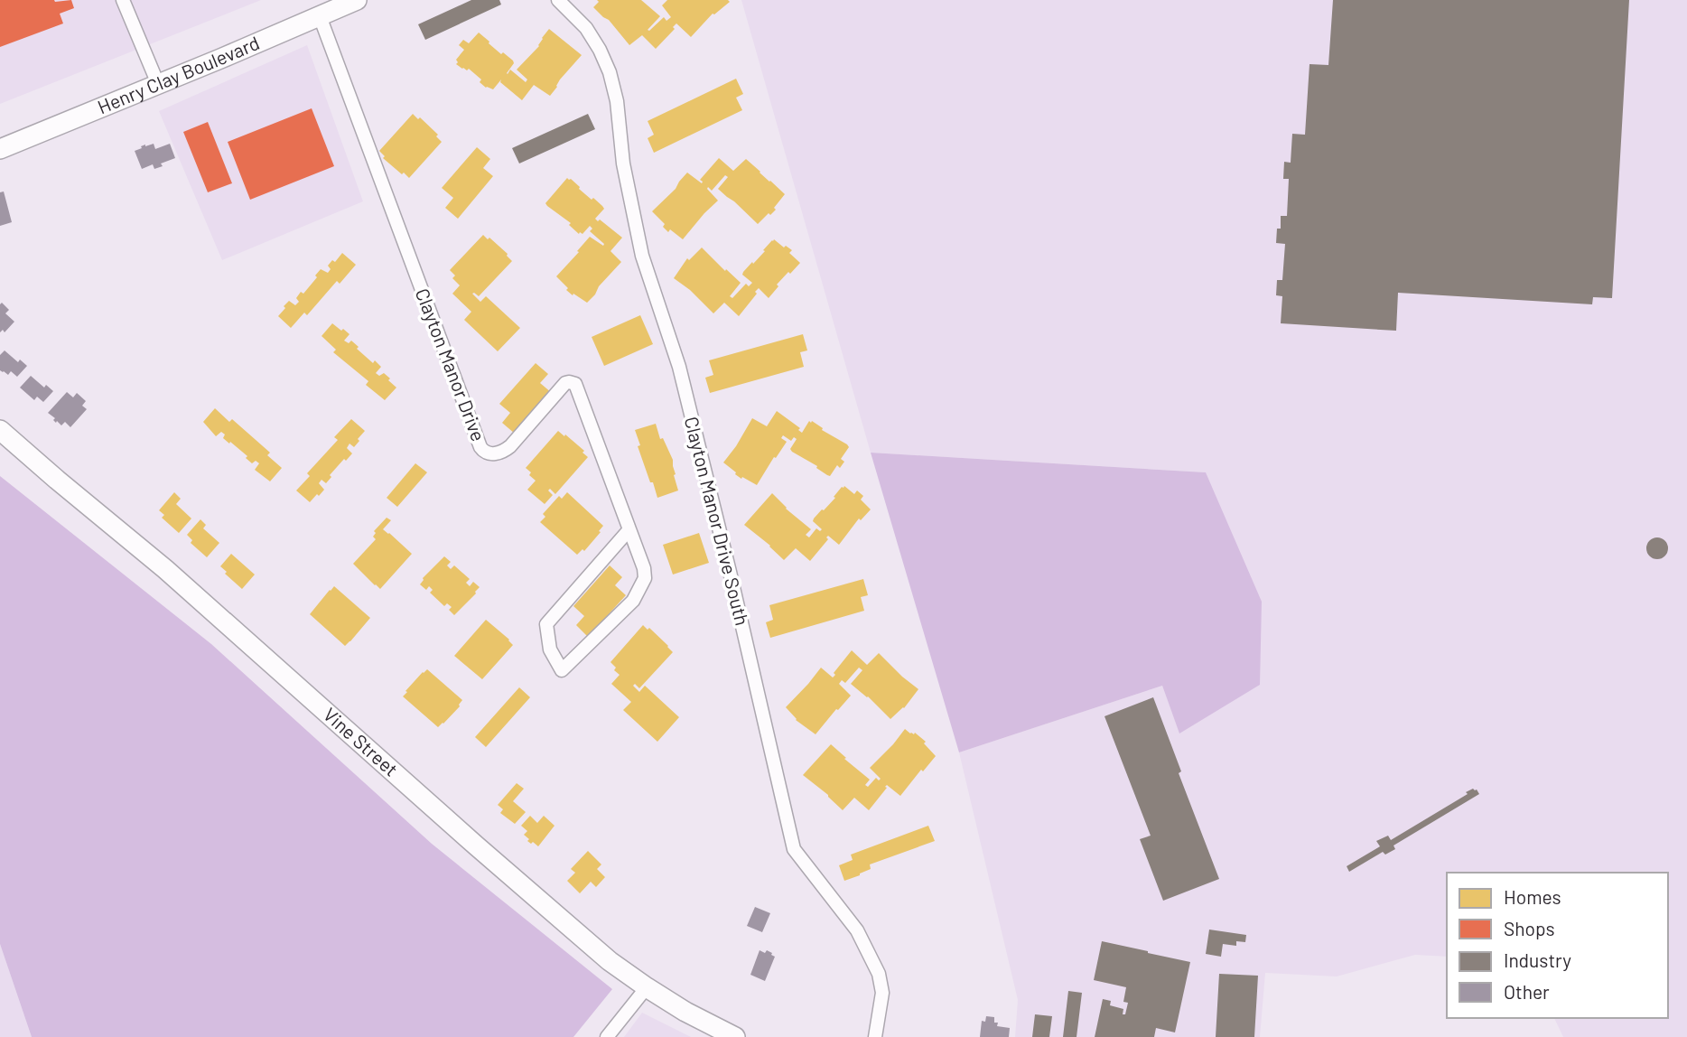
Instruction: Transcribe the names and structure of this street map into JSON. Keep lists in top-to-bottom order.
{
  "streets": {
    "street": [
      "Henry Clay Boulevard",
      "Clayton Manor Drive",
      "Clayton Manor Drive South",
      "Vine Street"
    ]
  },
  "crossings": [
    ["Henry Clay Boulevard", "Clayton Manor Drive"]
  ],
  "legend": [
    "Homes",
    "Shops",
    "Industry",
    "Other"
  ]
}
